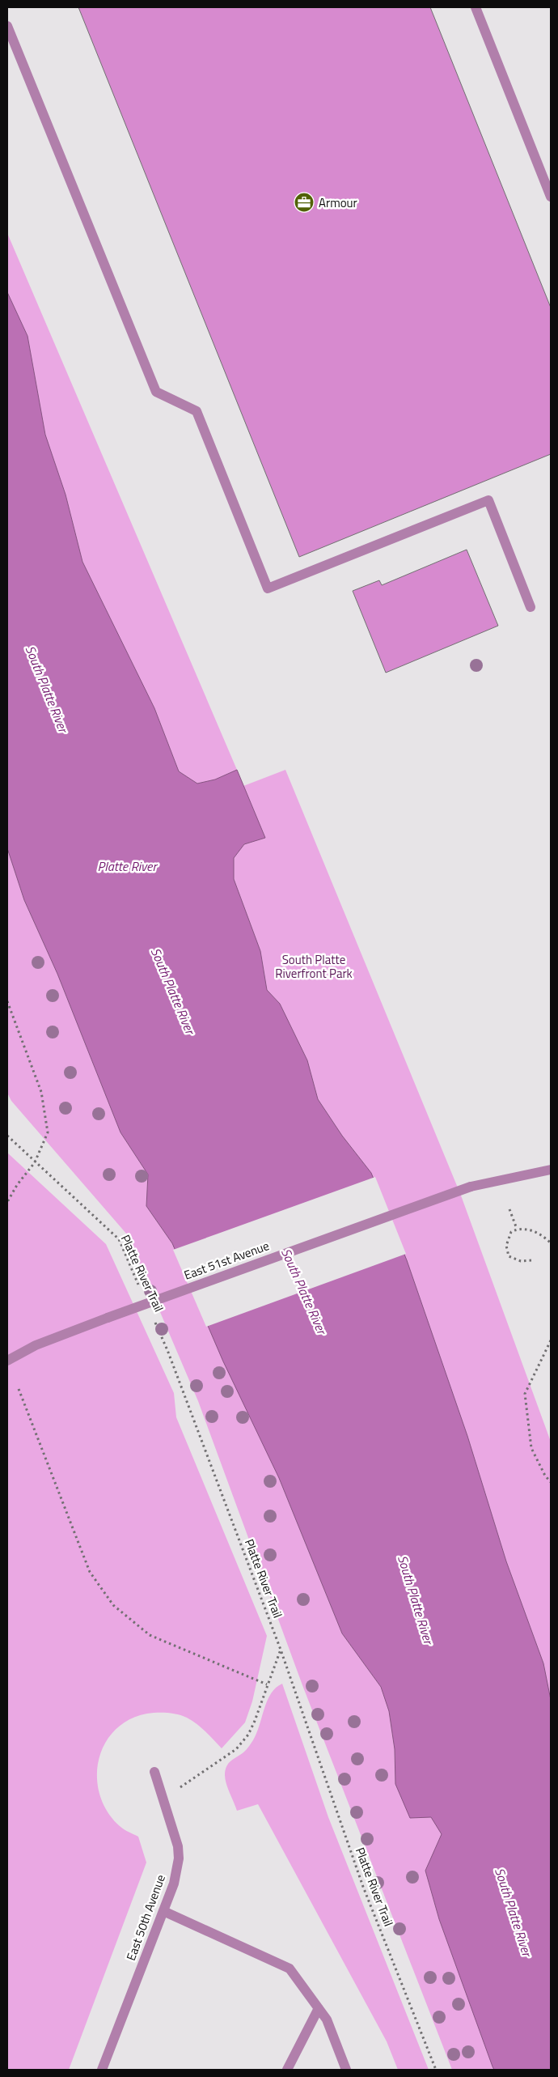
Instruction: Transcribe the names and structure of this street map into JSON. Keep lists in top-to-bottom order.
{
  "streets": {
    "street": ["East 51st Avenue", "East 50th Avenue"],
    "path": ["Platte River Trail"]
  },
  "water": ["South Platte River", "Platte River"],
  "parks": ["South Platte Riverfront Park"],
  "places": {
    "office": ["Armour"]
  }
}
